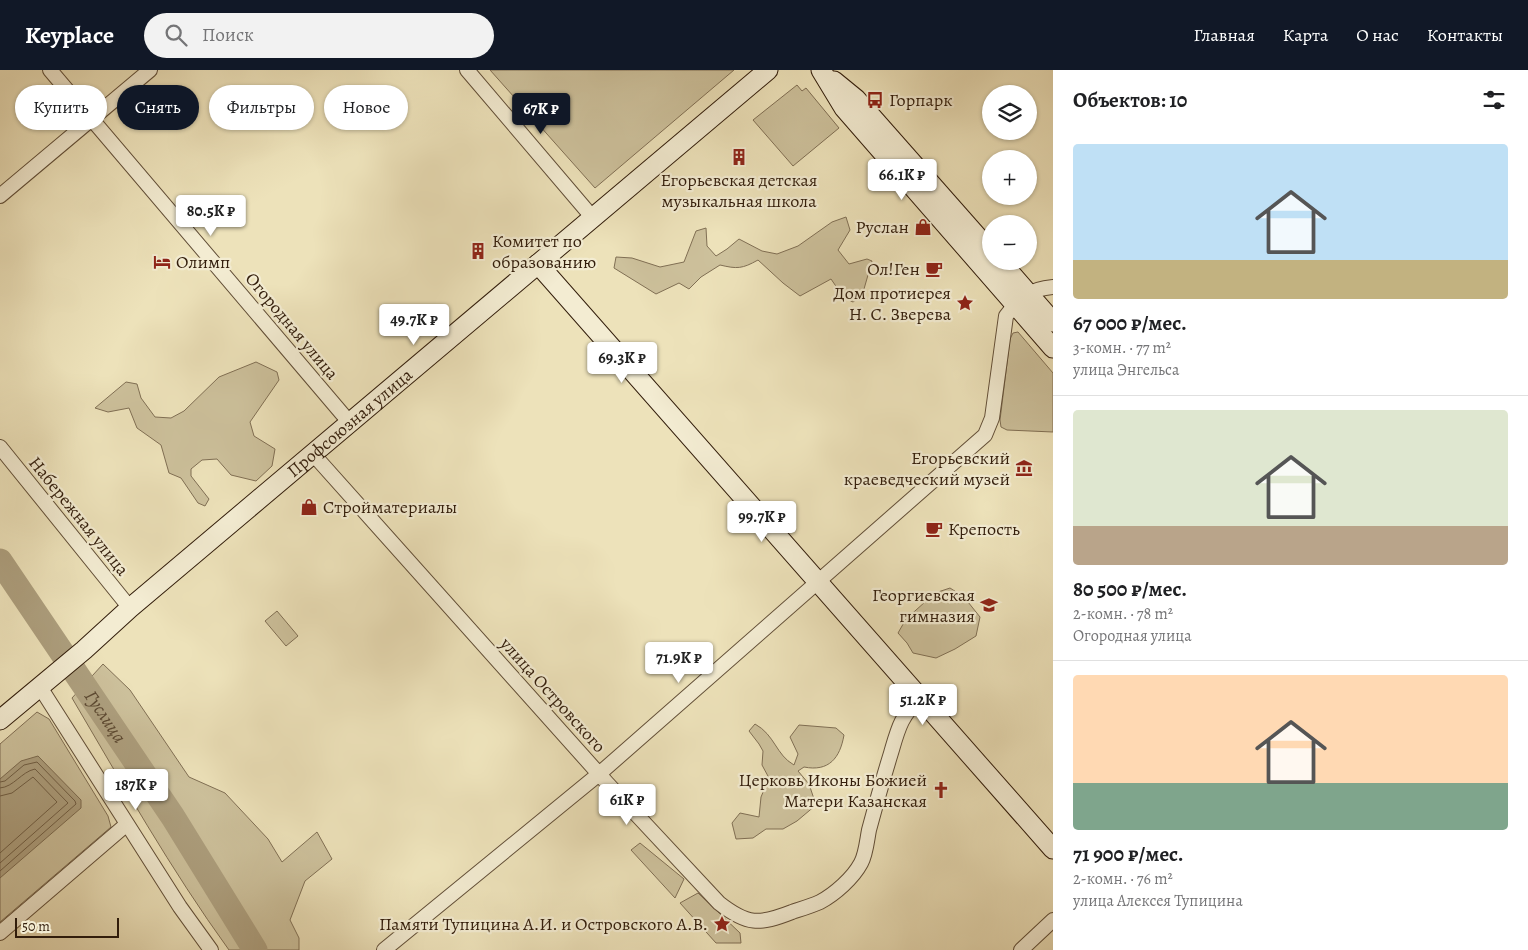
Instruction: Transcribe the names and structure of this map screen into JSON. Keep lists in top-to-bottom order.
{
  "streets": {
    "main road": ["Профсоюзная улица"],
    "street": ["Огородная улица", "Набережная улица", "улица Островского"]
  },
  "crossings": [
    ["Огородная улица", "Профсоюзная улица"],
    ["Профсоюзная улица", "Набережная улица"],
    ["Профсоюзная улица", "улица Островского"]
  ],
  "water": ["Гуслица"],
  "places": {
    "bus stop": ["Горпарк"],
    "building": ["Егорьевская детская музыкальная школа", "Комитет по образованию"],
    "shop": ["Руслан", "Стройматериалы"],
    "hotel": ["Олимп"],
    "cafe": ["Ол!Ген", "Крепость"],
    "place": ["Дом протиерея Н. С. Зверева", "Памяти Тупицина А.И. и Островского А.В."],
    "museum": ["Егорьевский краеведческий музей"],
    "school or university": ["Георгиевская гимназия"],
    "church": ["Церковь Иконы Божией Матери Казанская"]
  },
  "scale_bar": "50 m",
  "page": {
    "header": "Keyplace",
    "search": "Поиск",
    "nav": [
      "Главная",
      "Карта",
      "О нас",
      "Контакты"
    ],
    "heading": "Объектов: 10",
    "map_buttons": ["+", "−"],
    "chip": [
      "Купить",
      "Снять",
      "Фильтры",
      "Новое"
    ],
    "price": [
      "67K ₽",
      "66.1K ₽",
      "80.5K ₽",
      "49.7K ₽",
      "69.3K ₽",
      "99.7K ₽",
      "71.9K ₽",
      "51.2K ₽",
      "187K ₽",
      "61K ₽"
    ],
    "list": [
      {
        "name": "67 000 ₽/мес.",
        "note": "3-комн. · 77 m² · улица Энгельса"
      },
      {
        "name": "80 500 ₽/мес.",
        "note": "2-комн. · 78 m² · Огородная улица"
      },
      {
        "name": "71 900 ₽/мес.",
        "note": "2-комн. · 76 m² · улица Алексея Тупицина"
      }
    ],
    "scale": "50 m"
  }
}
